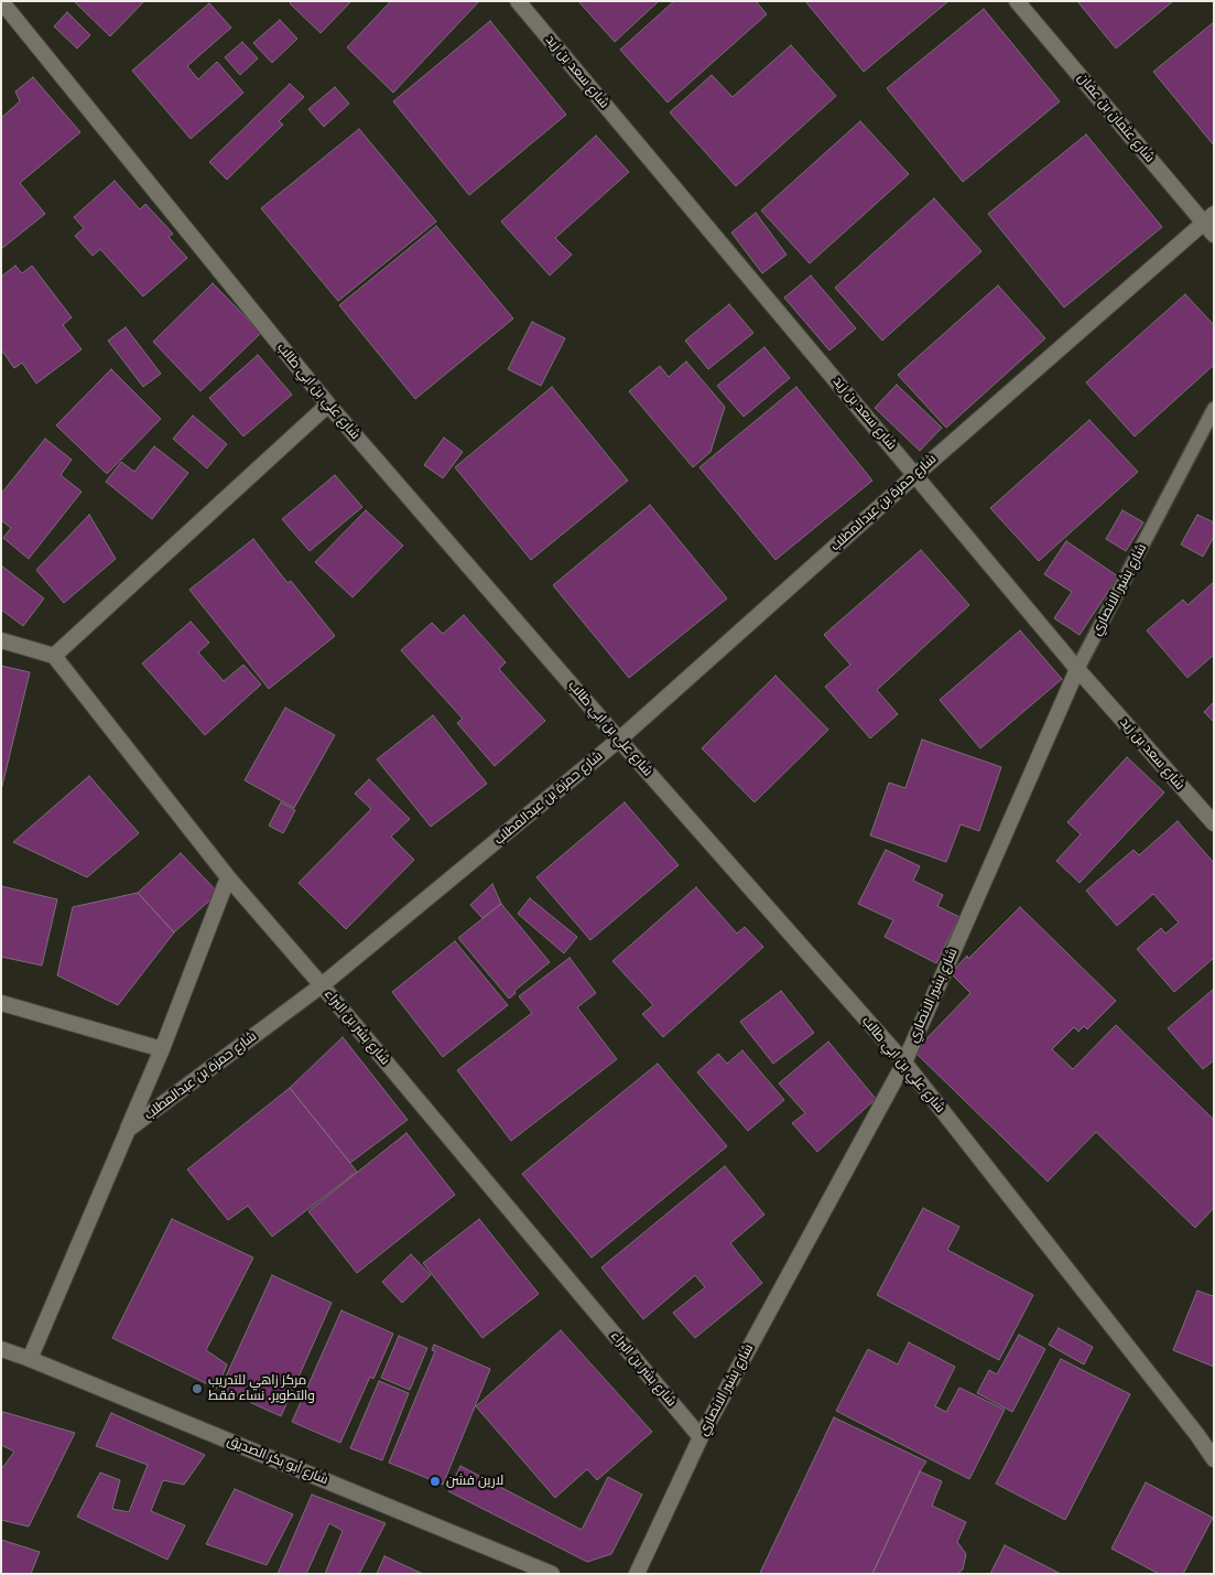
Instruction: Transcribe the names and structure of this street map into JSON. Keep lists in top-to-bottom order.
{
  "streets": {
    "street": [
      "شارع سعد بن زيد",
      "شارع عثمان بن عفان",
      "شارع علي بن ابي طالب",
      "شارع حمزة بن عبدالمطلب",
      "شارع بشير الانصاري",
      "شارع بشر بن البراء",
      "شارع أبو بكر الصديق"
    ]
  },
  "crossings": [
    ["شارع سعد بن زيد", "شارع حمزة بن عبدالمطلب"],
    ["شارع سعد بن زيد", "شارع بشير الانصاري"],
    ["شارع عثمان بن عفان", "شارع حمزة بن عبدالمطلب"],
    ["شارع علي بن ابي طالب", "شارع حمزة بن عبدالمطلب"],
    ["شارع علي بن ابي طالب", "شارع بشير الانصاري"],
    ["شارع حمزة بن عبدالمطلب", "شارع بشر بن البراء"],
    ["شارع بشير الانصاري", "شارع بشر بن البراء"]
  ],
  "places": ["مركز زاهي للتدريب والتطوير. نساء فقط", "لارين فشن"]
}
